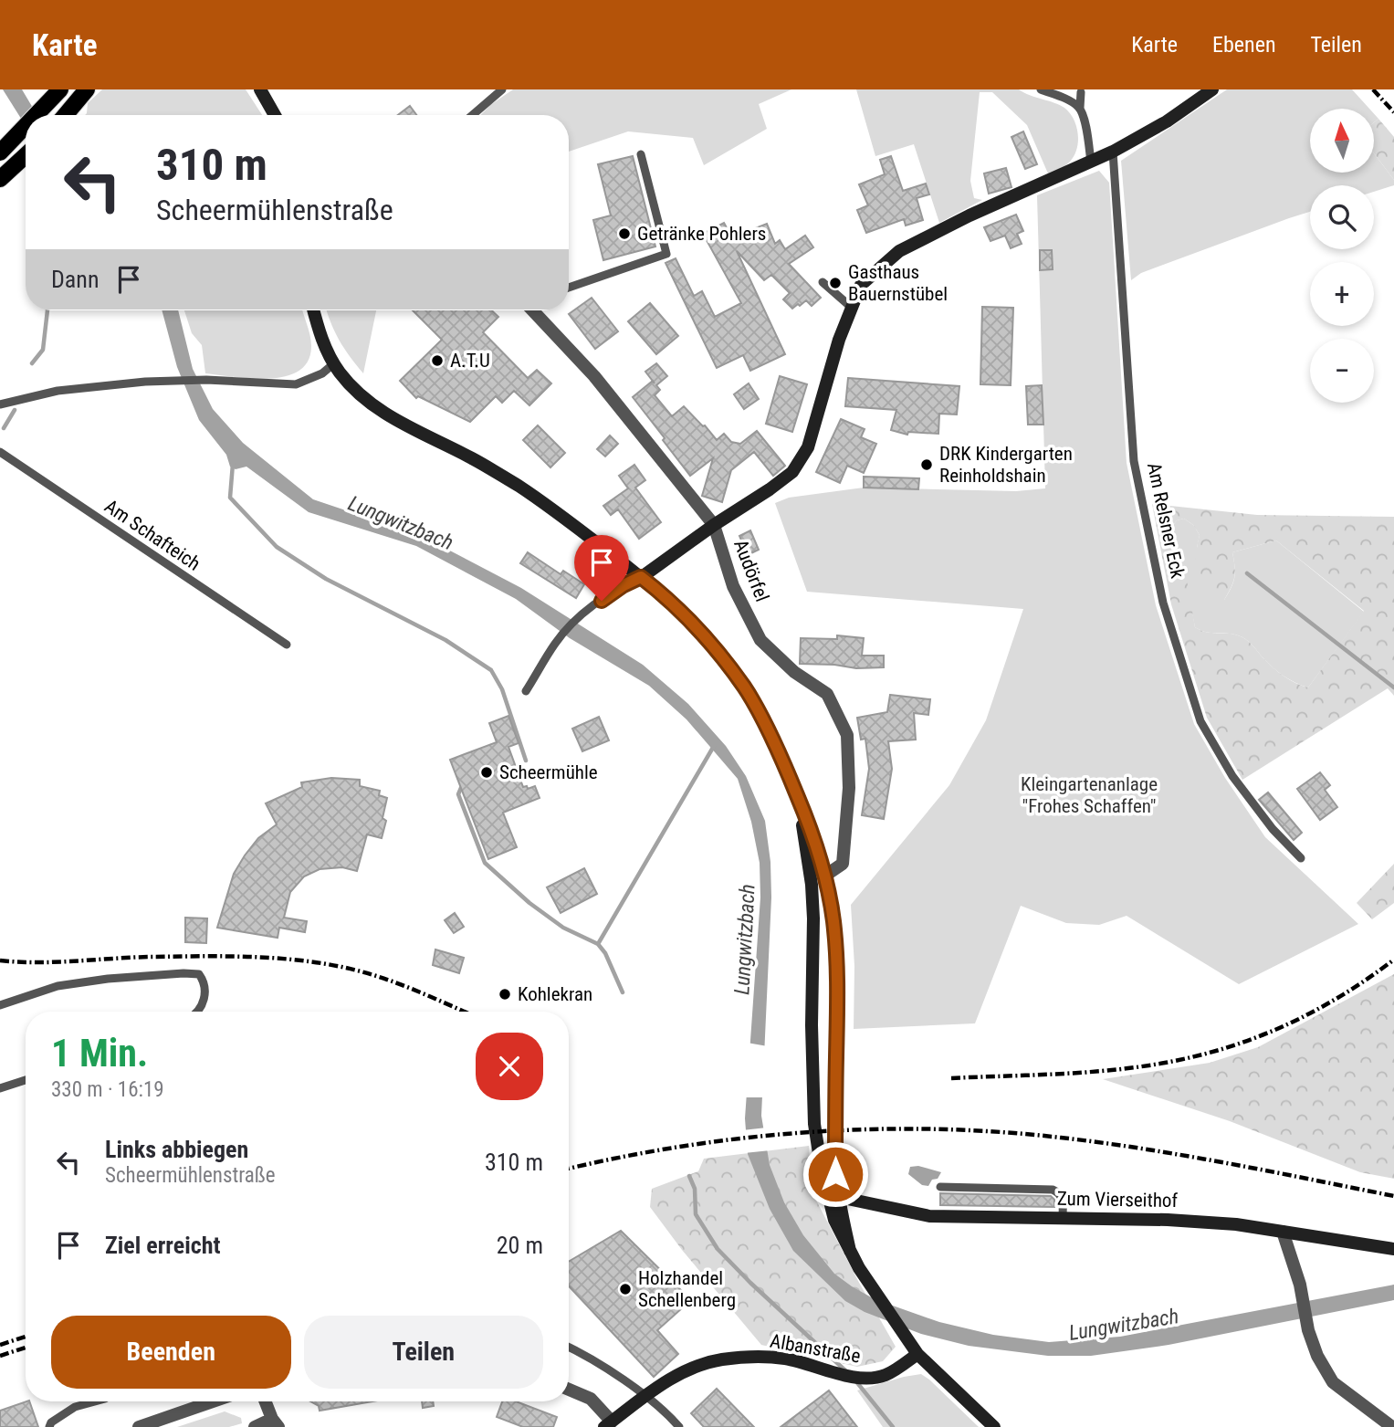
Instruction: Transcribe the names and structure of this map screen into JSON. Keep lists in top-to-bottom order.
{
  "streets": {
    "main road": ["Zum Vierseithof", "Albanstraße"],
    "street": ["Audörfel"],
    "lane": ["Am Relsner Eck", "Am Schafteich"]
  },
  "water": ["Lungwitzbach"],
  "parks": ["Kleingartenanlage \"Frohes Schaffen\""],
  "places": [
    "Getränke Pohlers",
    "Gasthaus Bauernstübel",
    "A.T.U",
    "DRK Kindergarten Reinholdshain",
    "Scheermühle",
    "Kohlekran",
    "Holzhandel Schellenberg"
  ],
  "north": "top",
  "page": {
    "header": "Karte",
    "nav": ["Karte", "Ebenen", "Teilen"],
    "map_buttons": ["+", "−"],
    "turn": ["310 m", "Scheermühlenstraße"],
    "then": "Dann",
    "heading": ["1 Min.", "330 m · 16:19"],
    "list": [
      {
        "name": "Links abbiegen",
        "note": "Scheermühlenstraße",
        "value": "310 m"
      },
      {
        "name": "Ziel erreicht",
        "value": "20 m"
      }
    ],
    "buttons": ["Beenden", "Teilen"]
  }
}
